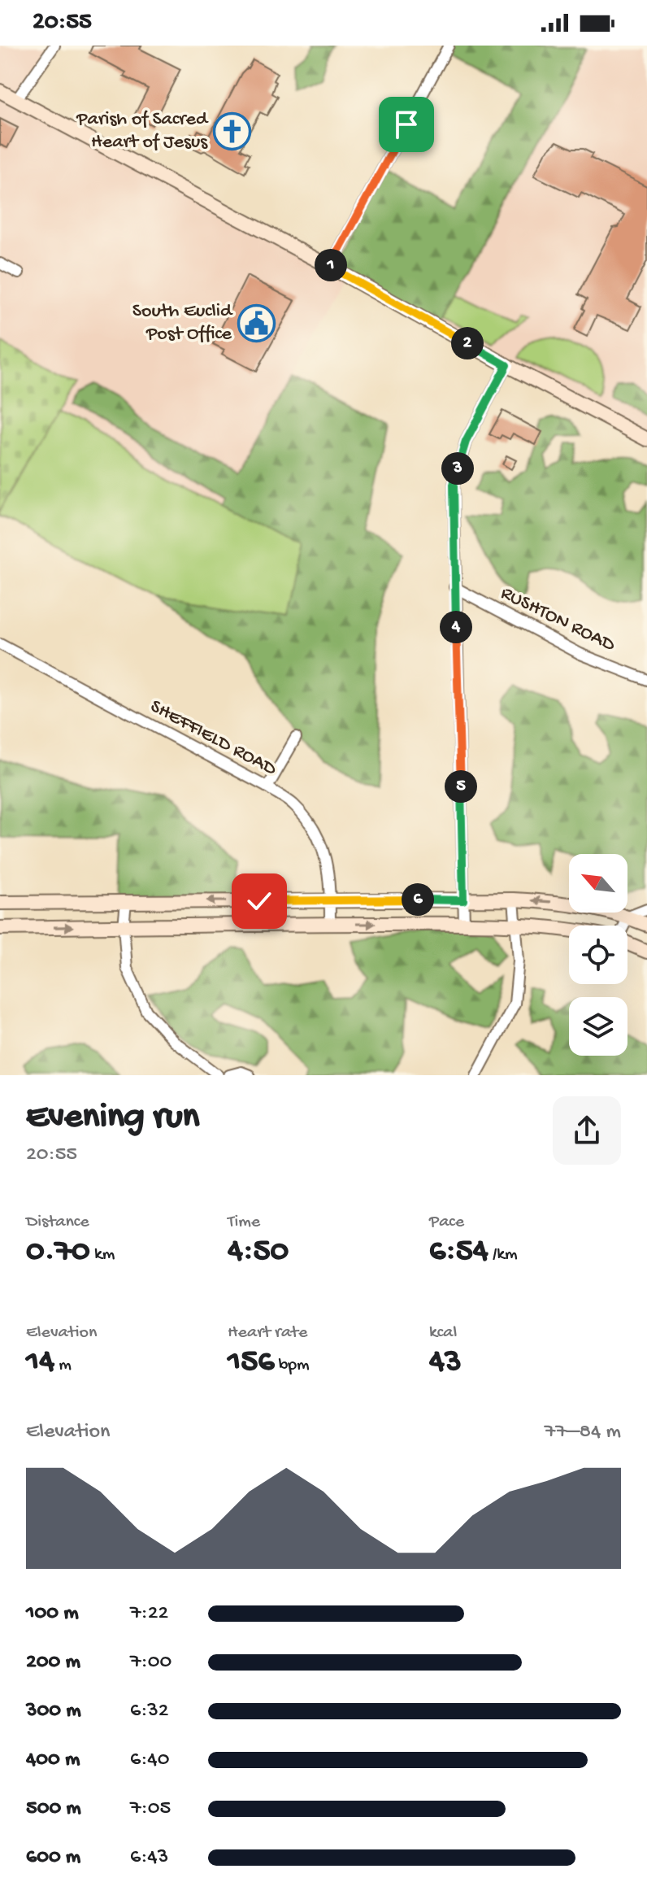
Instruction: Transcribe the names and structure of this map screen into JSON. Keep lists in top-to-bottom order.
{
  "streets": {
    "street": ["RUSHTON ROAD", "SHEFFIELD ROAD"]
  },
  "places": {
    "church": ["Parish of Sacred Heart of Jesus"],
    "public building": ["South Euclid Post Office"]
  },
  "north": "top left",
  "page": {
    "status": "20:55",
    "pins": [
      "1",
      "2",
      "3",
      "4",
      "5",
      "6"
    ],
    "heading": ["Evening run", "20:55"],
    "stats": [
      ["Distance", "0.70 km"],
      ["Time", "4:50"],
      ["Pace", "6:54 /km"],
      ["Elevation", "14 m"],
      ["Heart rate", "156 bpm"],
      ["kcal", "43"]
    ],
    "chart": ["Elevation", "77–84 m"],
    "list": [
      {
        "name": "100 m",
        "note": "7:22"
      },
      {
        "name": "200 m",
        "note": "7:00"
      },
      {
        "name": "300 m",
        "note": "6:32"
      },
      {
        "name": "400 m",
        "note": "6:40"
      },
      {
        "name": "500 m",
        "note": "7:05"
      },
      {
        "name": "600 m",
        "note": "6:43"
      }
    ]
  }
}
